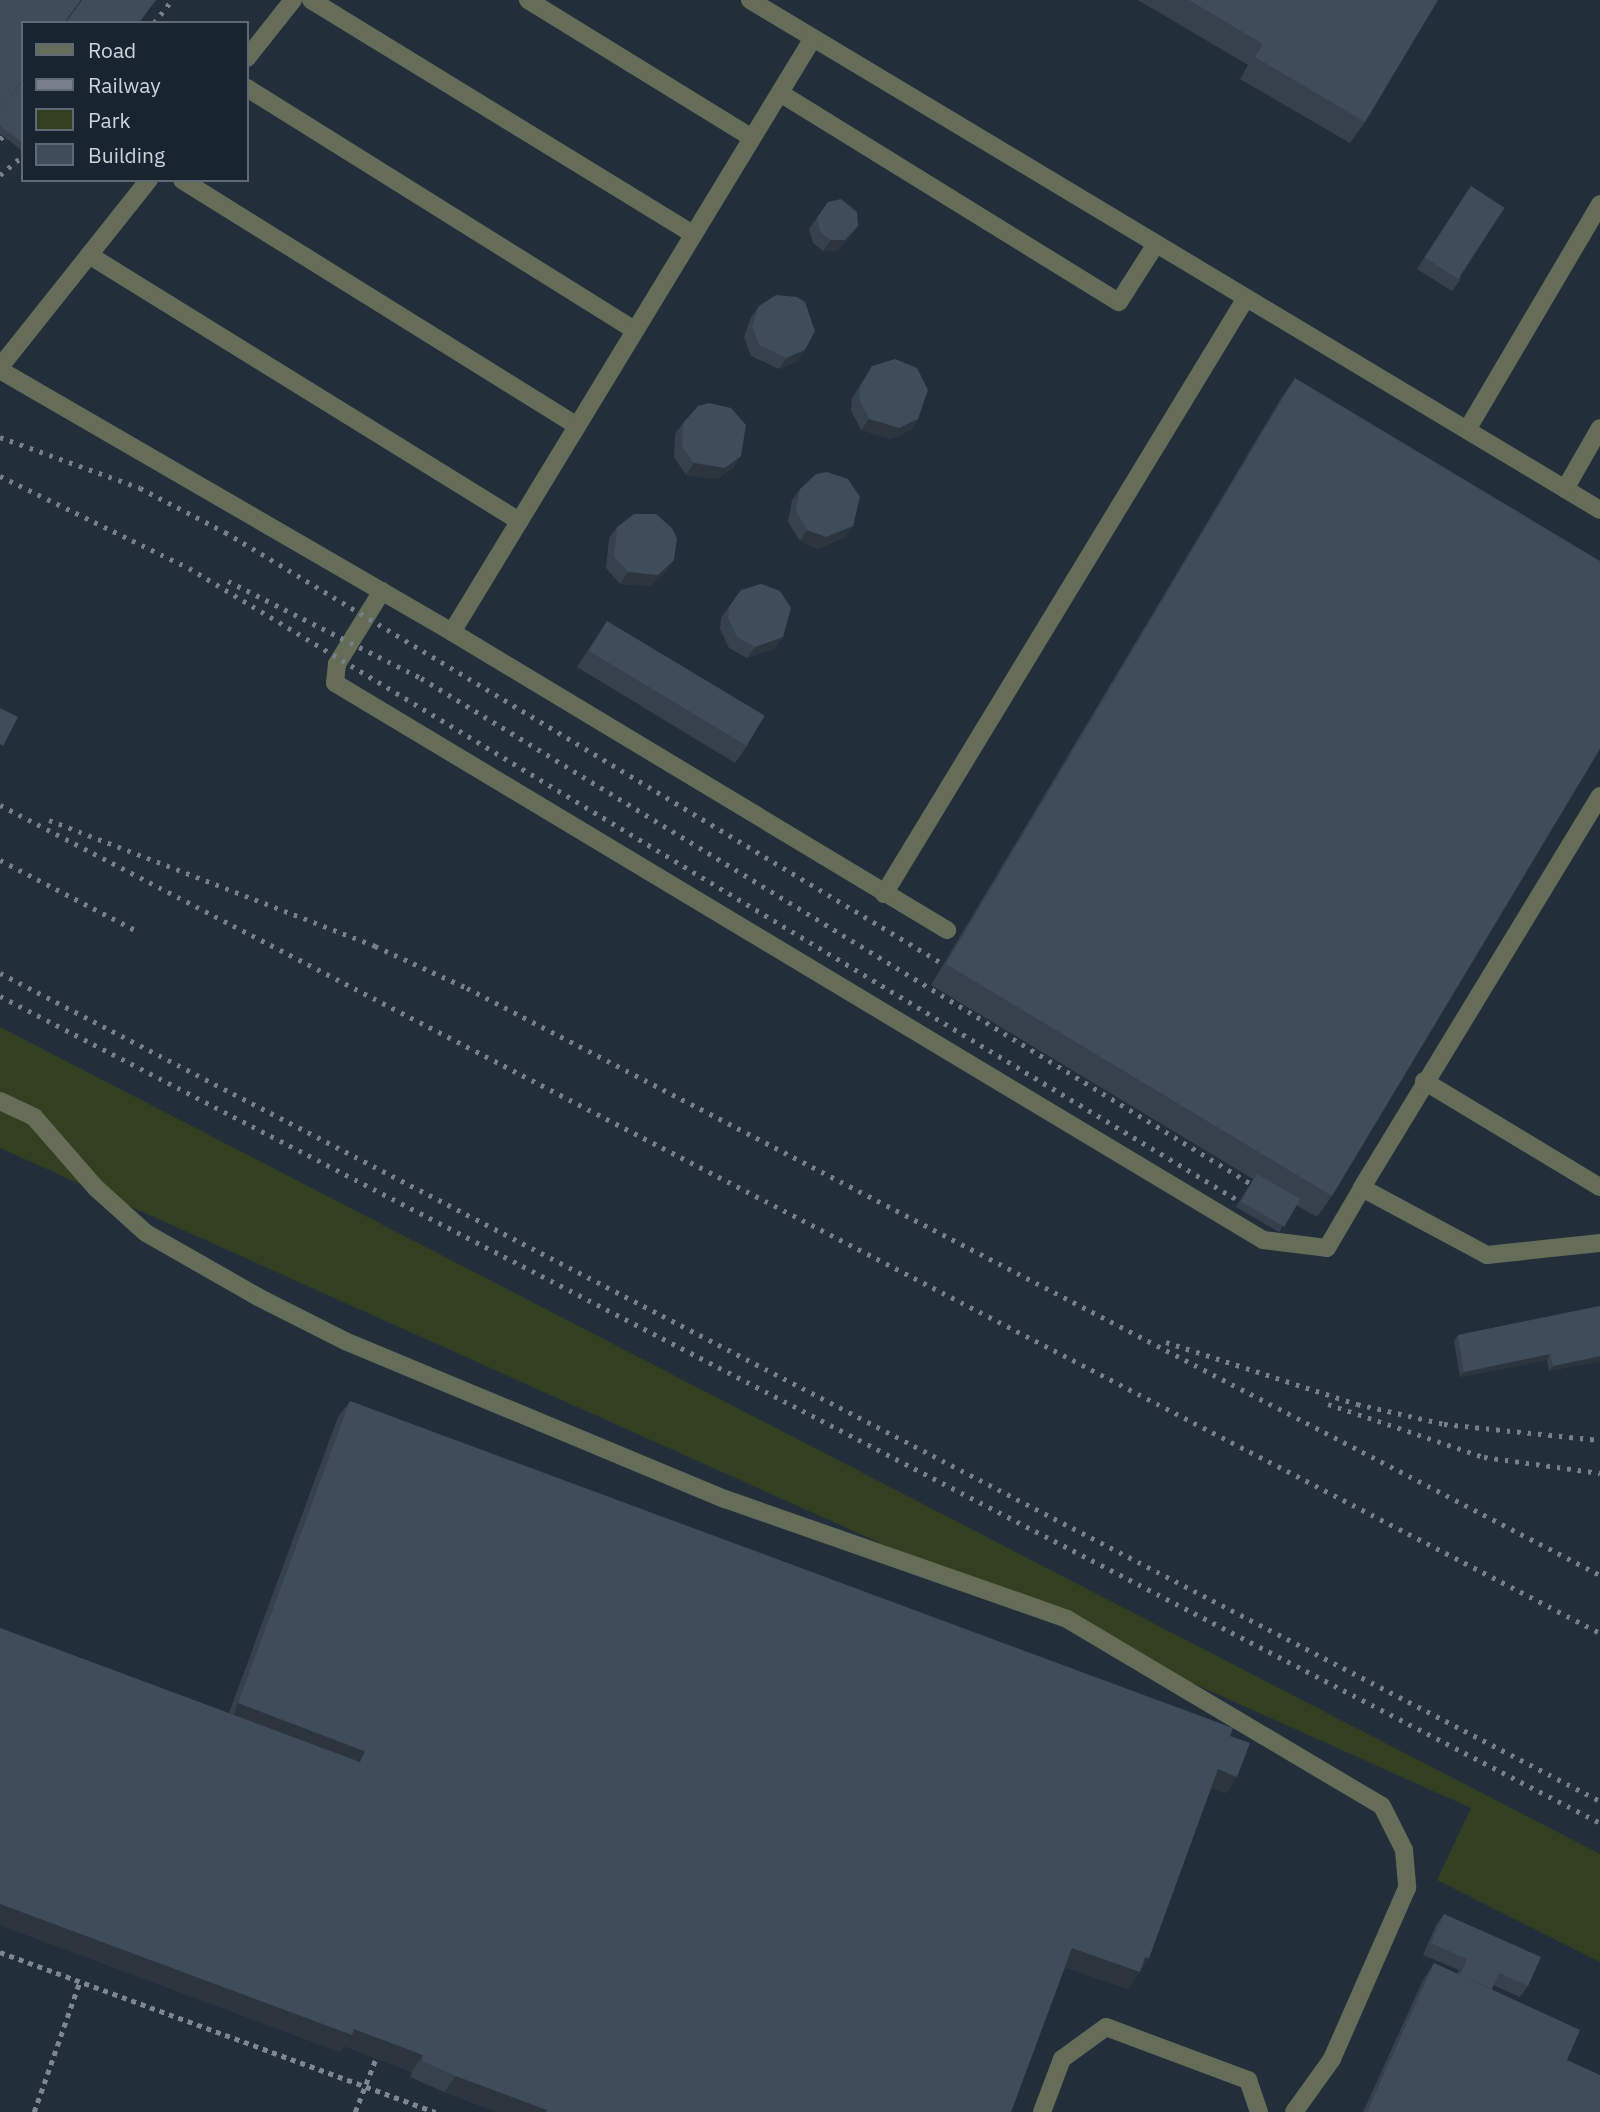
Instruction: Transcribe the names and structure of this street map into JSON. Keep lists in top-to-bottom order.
{
  "legend": [
    "Road",
    "Railway",
    "Park",
    "Building"
  ]
}
